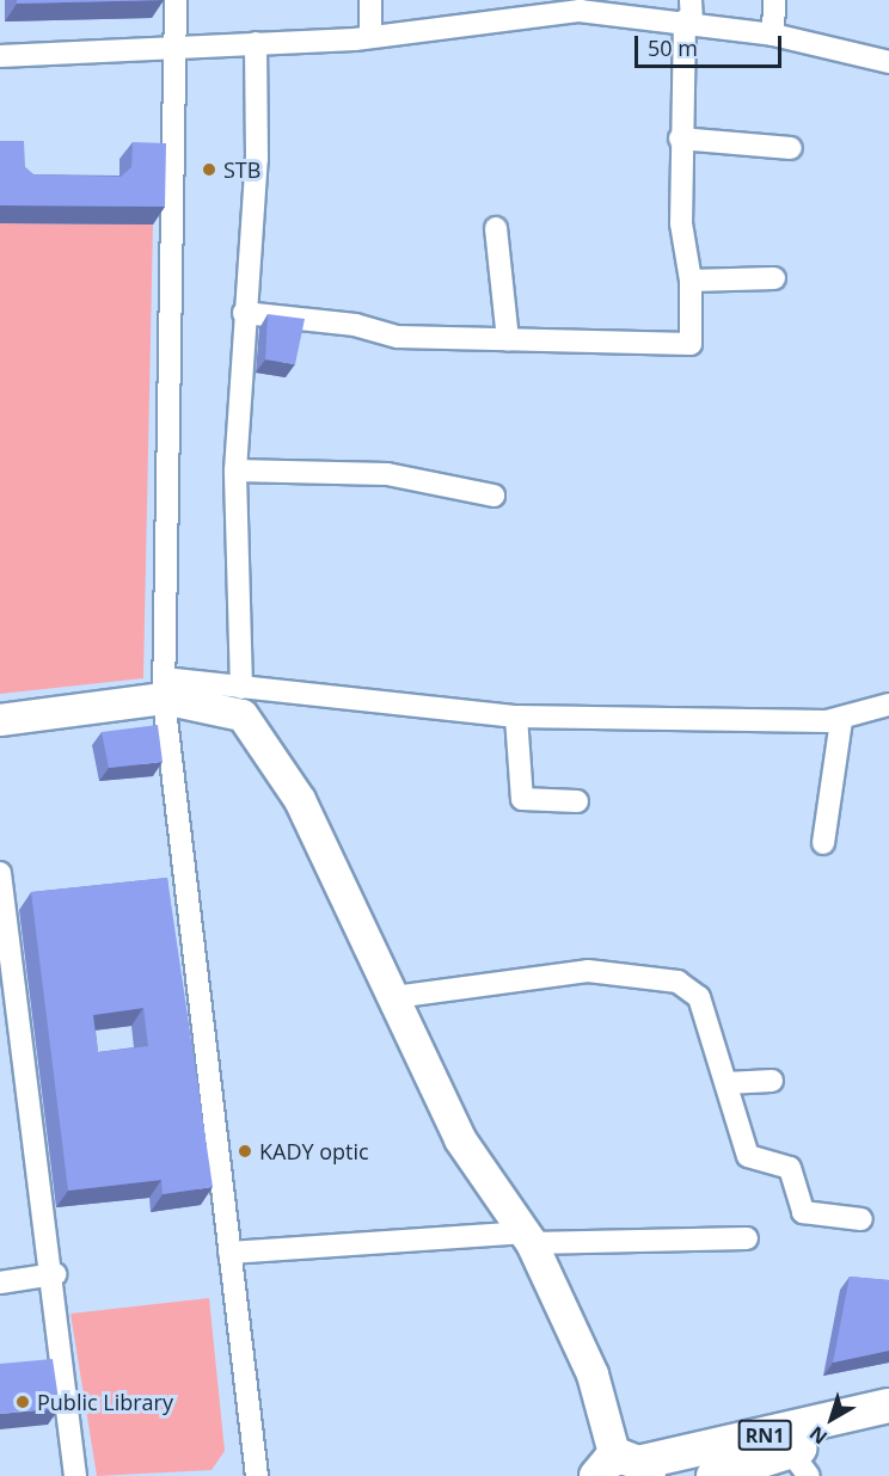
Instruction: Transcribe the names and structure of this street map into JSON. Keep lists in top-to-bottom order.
{
  "streets": {
    "main road": ["RN1"]
  },
  "places": ["STB", "KADY optic", "Public Library"],
  "scale_bar": "50 m",
  "north": "bottom left"
}
